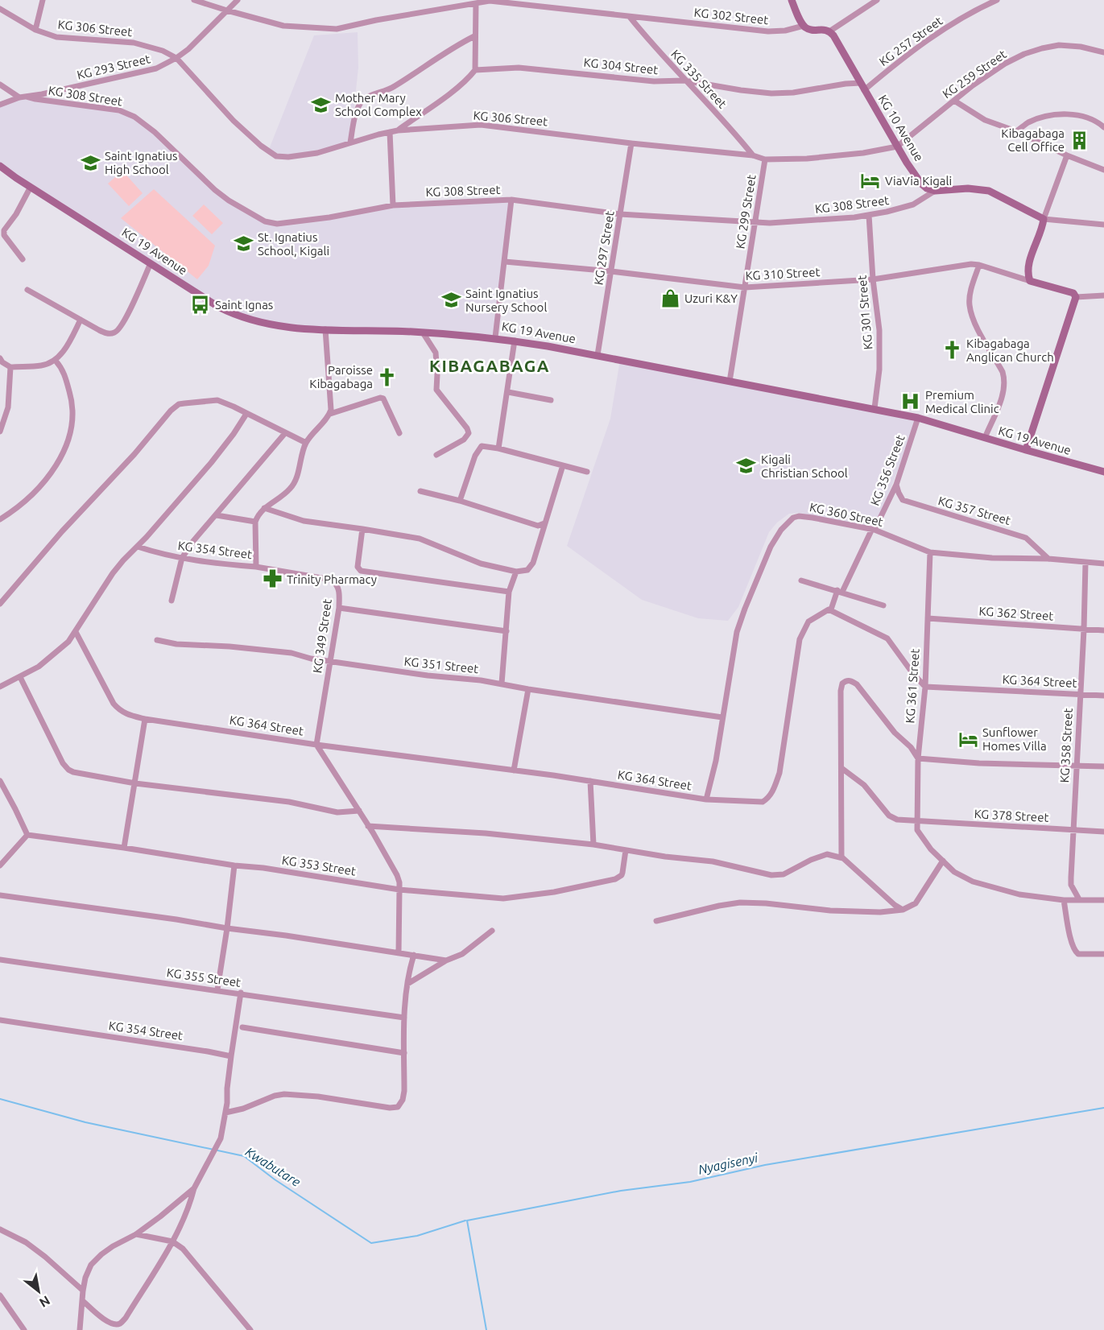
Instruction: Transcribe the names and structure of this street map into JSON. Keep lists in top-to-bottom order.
{
  "streets": {
    "main road": ["KG 10 Avenue", "KG 19 Avenue"],
    "street": [
      "KG 302 Street",
      "KG 306 Street",
      "KG 257 Street",
      "KG 304 Street",
      "KG 293 Street",
      "KG 259 Street",
      "KG 335 Street",
      "KG 308 Street",
      "KG 299 Street",
      "KG 297 Street",
      "KG 310 Street",
      "KG 301 Street",
      "KG 356 Street",
      "KG 357 Street",
      "KG 360 Street",
      "KG 354 Street",
      "KG 362 Street",
      "KG 349 Street",
      "KG 351 Street",
      "KG 364 Street",
      "KG 361 Street",
      "KG 358 Street",
      "KG 378 Street",
      "KG 353 Street",
      "KG 355 Street"
    ]
  },
  "crossings": [
    ["KG 302 Street", "KG 293 Street"],
    ["KG 302 Street", "KG 335 Street"],
    ["KG 306 Street", "KG 293 Street"],
    ["KG 306 Street", "KG 259 Street"],
    ["KG 306 Street", "KG 335 Street"],
    ["KG 306 Street", "KG 10 Avenue"],
    ["KG 306 Street", "KG 299 Street"],
    ["KG 306 Street", "KG 297 Street"],
    ["KG 257 Street", "KG 304 Street"],
    ["KG 257 Street", "KG 10 Avenue"],
    ["KG 304 Street", "KG 335 Street"],
    ["KG 304 Street", "KG 10 Avenue"],
    ["KG 293 Street", "KG 308 Street"],
    ["KG 259 Street", "KG 10 Avenue"],
    ["KG 308 Street", "KG 10 Avenue"],
    ["KG 308 Street", "KG 299 Street"],
    ["KG 308 Street", "KG 297 Street"],
    ["KG 308 Street", "KG 301 Street"],
    ["KG 299 Street", "KG 19 Avenue"],
    ["KG 299 Street", "KG 310 Street"],
    ["KG 297 Street", "KG 19 Avenue"],
    ["KG 297 Street", "KG 310 Street"],
    ["KG 19 Avenue", "KG 301 Street"],
    ["KG 19 Avenue", "KG 356 Street"],
    ["KG 310 Street", "KG 301 Street"],
    ["KG 356 Street", "KG 357 Street"],
    ["KG 356 Street", "KG 360 Street"],
    ["KG 356 Street", "KG 364 Street"],
    ["KG 357 Street", "KG 360 Street"],
    ["KG 360 Street", "KG 351 Street"],
    ["KG 360 Street", "KG 364 Street"],
    ["KG 360 Street", "KG 361 Street"],
    ["KG 360 Street", "KG 358 Street"],
    ["KG 354 Street", "KG 349 Street"],
    ["KG 362 Street", "KG 361 Street"],
    ["KG 362 Street", "KG 358 Street"],
    ["KG 349 Street", "KG 351 Street"],
    ["KG 349 Street", "KG 364 Street"],
    ["KG 364 Street", "KG 361 Street"],
    ["KG 364 Street", "KG 358 Street"],
    ["KG 361 Street", "KG 358 Street"],
    ["KG 361 Street", "KG 378 Street"],
    ["KG 358 Street", "KG 378 Street"]
  ],
  "districts": ["KIBAGABAGA"],
  "water": ["Nyagisenyi", "Kwabutare"],
  "places": {
    "school or university": [
      "Mother Mary School Complex",
      "Saint Ignatius High School",
      "St. Ignatius School, Kigali",
      "Saint Ignatius Nursery School",
      "Kigali Christian School"
    ],
    "building": ["Kibagabaga Cell Office"],
    "hotel": ["ViaVia Kigali", "Sunflower Homes Villa"],
    "shop": ["Uzuri K&Y"],
    "bus stop": ["Saint Ignas"],
    "church": ["Kibagabaga Anglican Church", "Paroisse Kibagabaga"],
    "hospital": ["Premium Medical Clinic"],
    "pharmacy": ["Trinity Pharmacy"]
  },
  "north": "bottom right"
}
